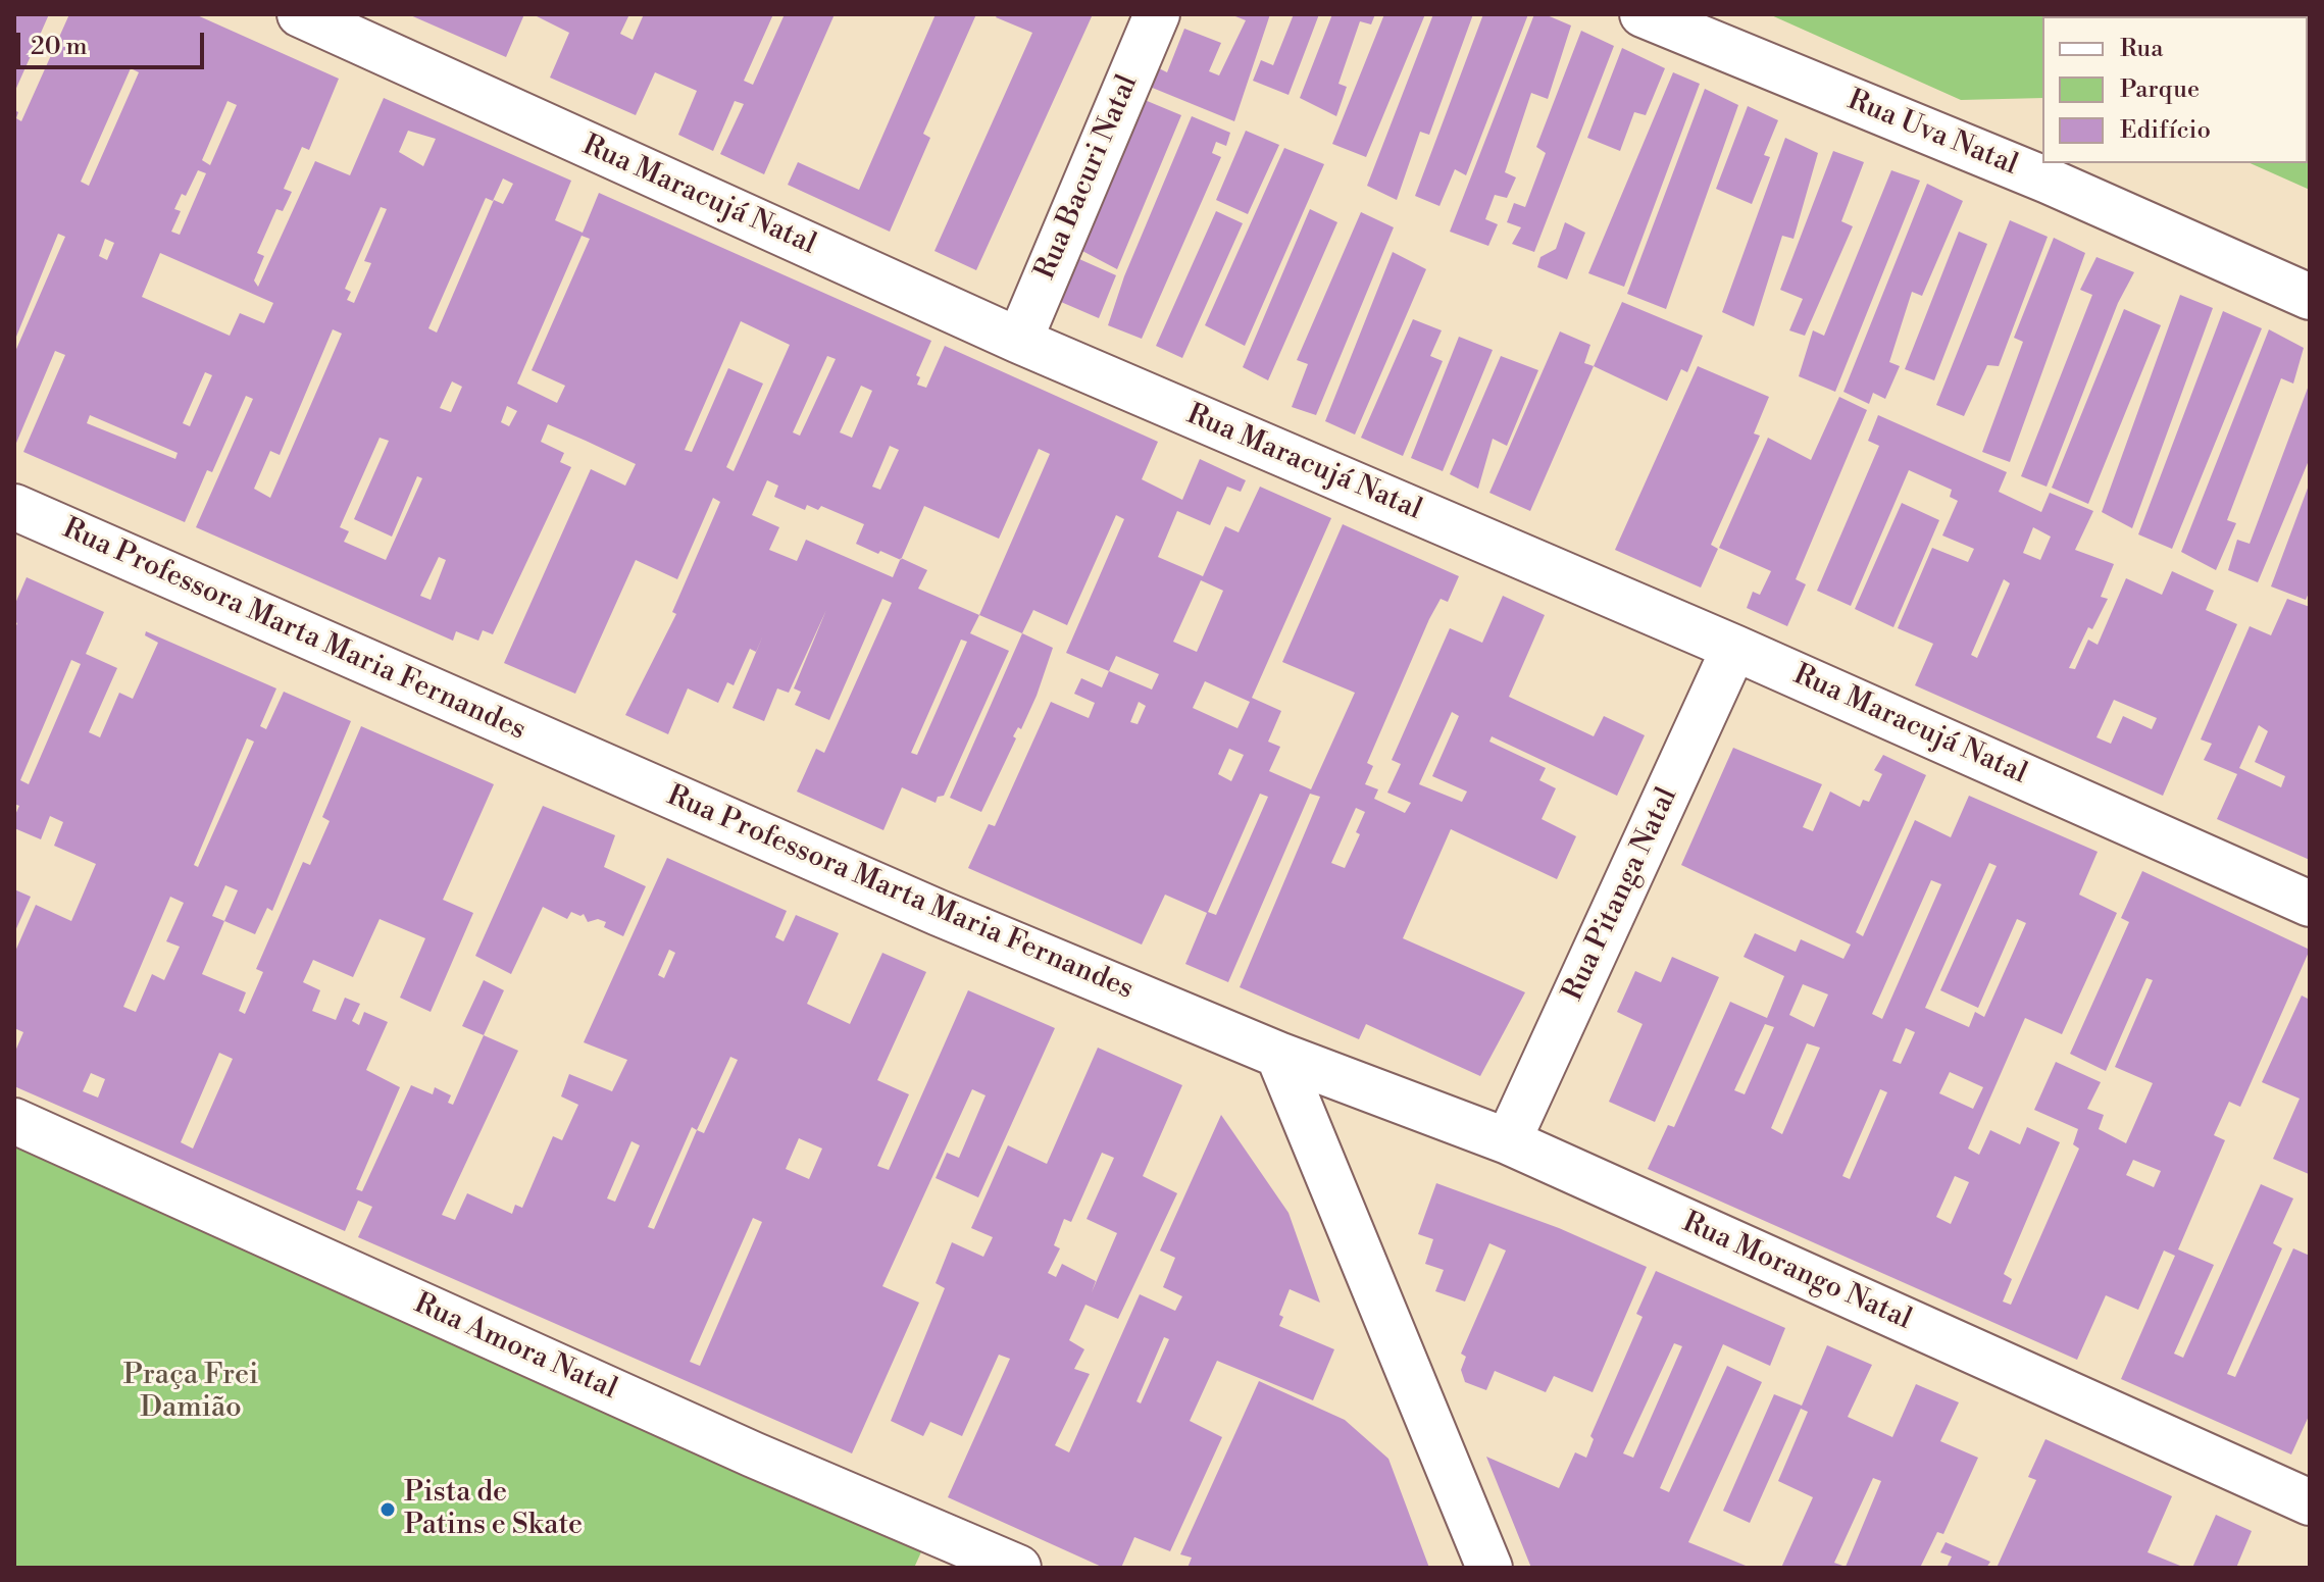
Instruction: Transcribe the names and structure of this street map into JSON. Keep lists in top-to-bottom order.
{
  "streets": {
    "street": [
      "Rua Uva Natal",
      "Rua Bacuri Natal",
      "Rua Maracujá Natal",
      "Rua Professora Marta Maria Fernandes",
      "Rua Pitanga Natal",
      "Rua Morango Natal",
      "Rua Amora Natal"
    ]
  },
  "crossings": [
    ["Rua Bacuri Natal", "Rua Maracujá Natal"],
    ["Rua Maracujá Natal", "Rua Pitanga Natal"],
    ["Rua Professora Marta Maria Fernandes", "Rua Morango Natal"],
    ["Rua Pitanga Natal", "Rua Morango Natal"]
  ],
  "parks": ["Praça Frei Damião"],
  "places": ["Pista de Patins e Skate"],
  "legend": ["Rua", "Parque", "Edifício"],
  "scale_bar": "20 m"
}
